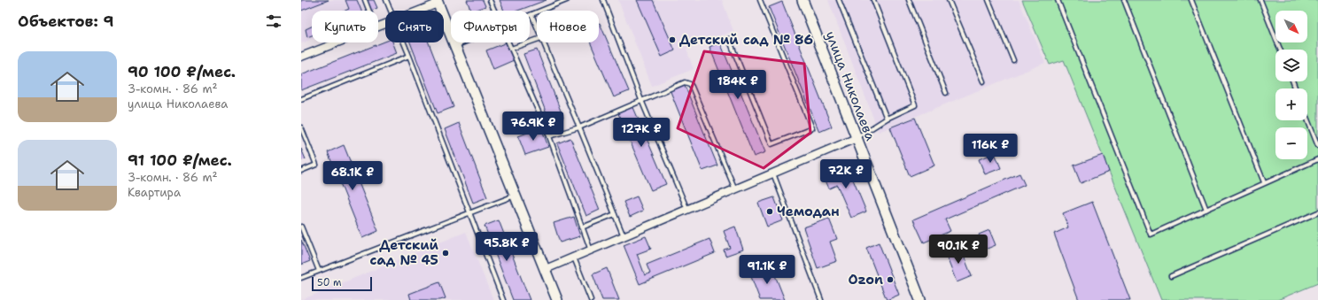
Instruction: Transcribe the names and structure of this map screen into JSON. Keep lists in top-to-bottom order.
{
  "streets": {
    "main road": ["улица Николаева"]
  },
  "places": [
    "Детский сад № 86",
    "Чемодан",
    "Детский сад № 45",
    "Ozon"
  ],
  "scale_bar": "50 m",
  "north": "bottom right",
  "page": {
    "heading": "Объектов: 9",
    "map_buttons": ["+", "−"],
    "chip": [
      "Купить",
      "Снять",
      "Фильтры",
      "Новое"
    ],
    "list": [
      {
        "name": "90 100 ₽/мес.",
        "note": "3-комн. · 86 m² · улица Николаева"
      },
      {
        "name": "91 100 ₽/мес.",
        "note": "3-комн. · 86 m² · Квартира"
      }
    ],
    "price": [
      "184K ₽",
      "76.9K ₽",
      "127K ₽",
      "116K ₽",
      "72K ₽",
      "68.1K ₽",
      "95.8K ₽",
      "90.1K ₽",
      "91.1K ₽"
    ],
    "scale": "50 m"
  }
}
